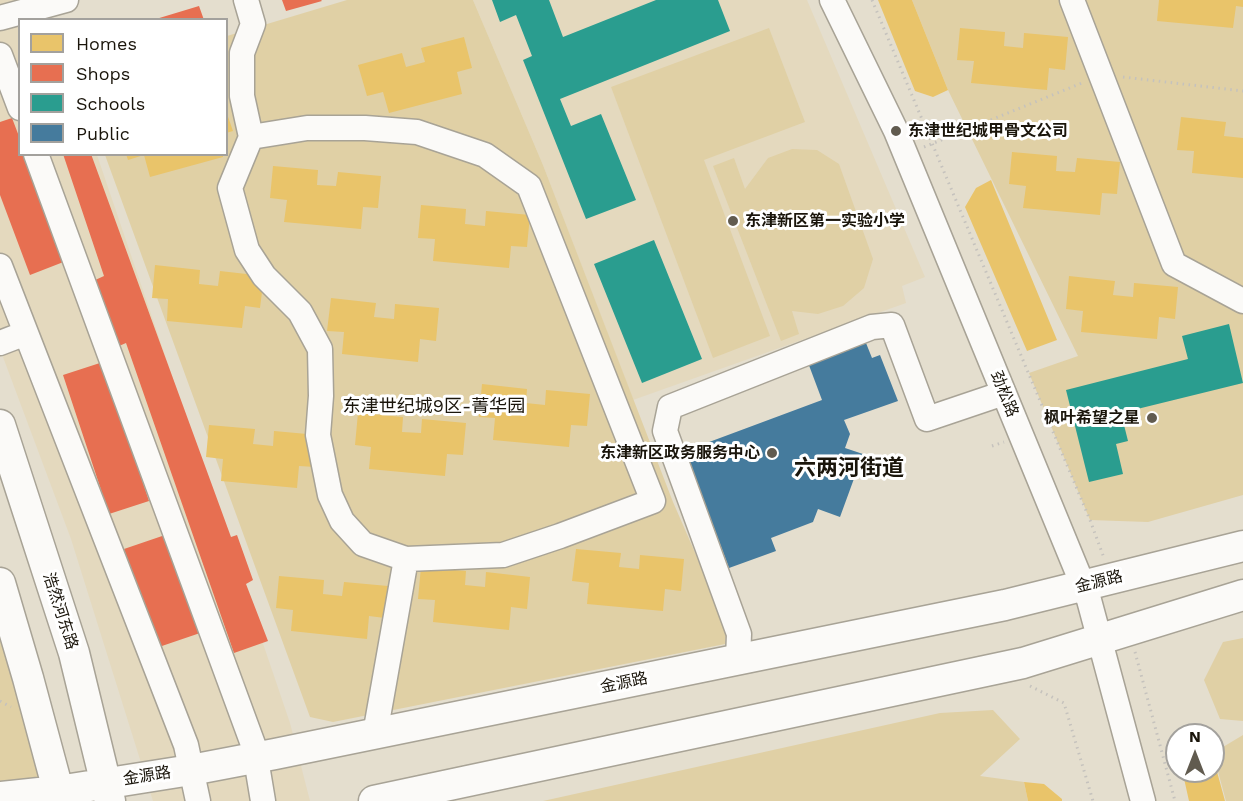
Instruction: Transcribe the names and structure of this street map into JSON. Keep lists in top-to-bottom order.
{
  "streets": {
    "main road": ["金源路", "浩然河东路"],
    "street": ["劲松路"]
  },
  "crossings": [
    ["劲松路", "金源路"],
    ["金源路", "浩然河东路"]
  ],
  "districts": ["东津世纪城9区-菁华园", "六两河街道"],
  "places": [
    "东津世纪城甲骨文公司",
    "东津新区第一实验小学",
    "枫叶希望之星",
    "东津新区政务服务中心"
  ],
  "legend": [
    "Homes",
    "Shops",
    "Schools",
    "Public"
  ],
  "north": "top"
}
